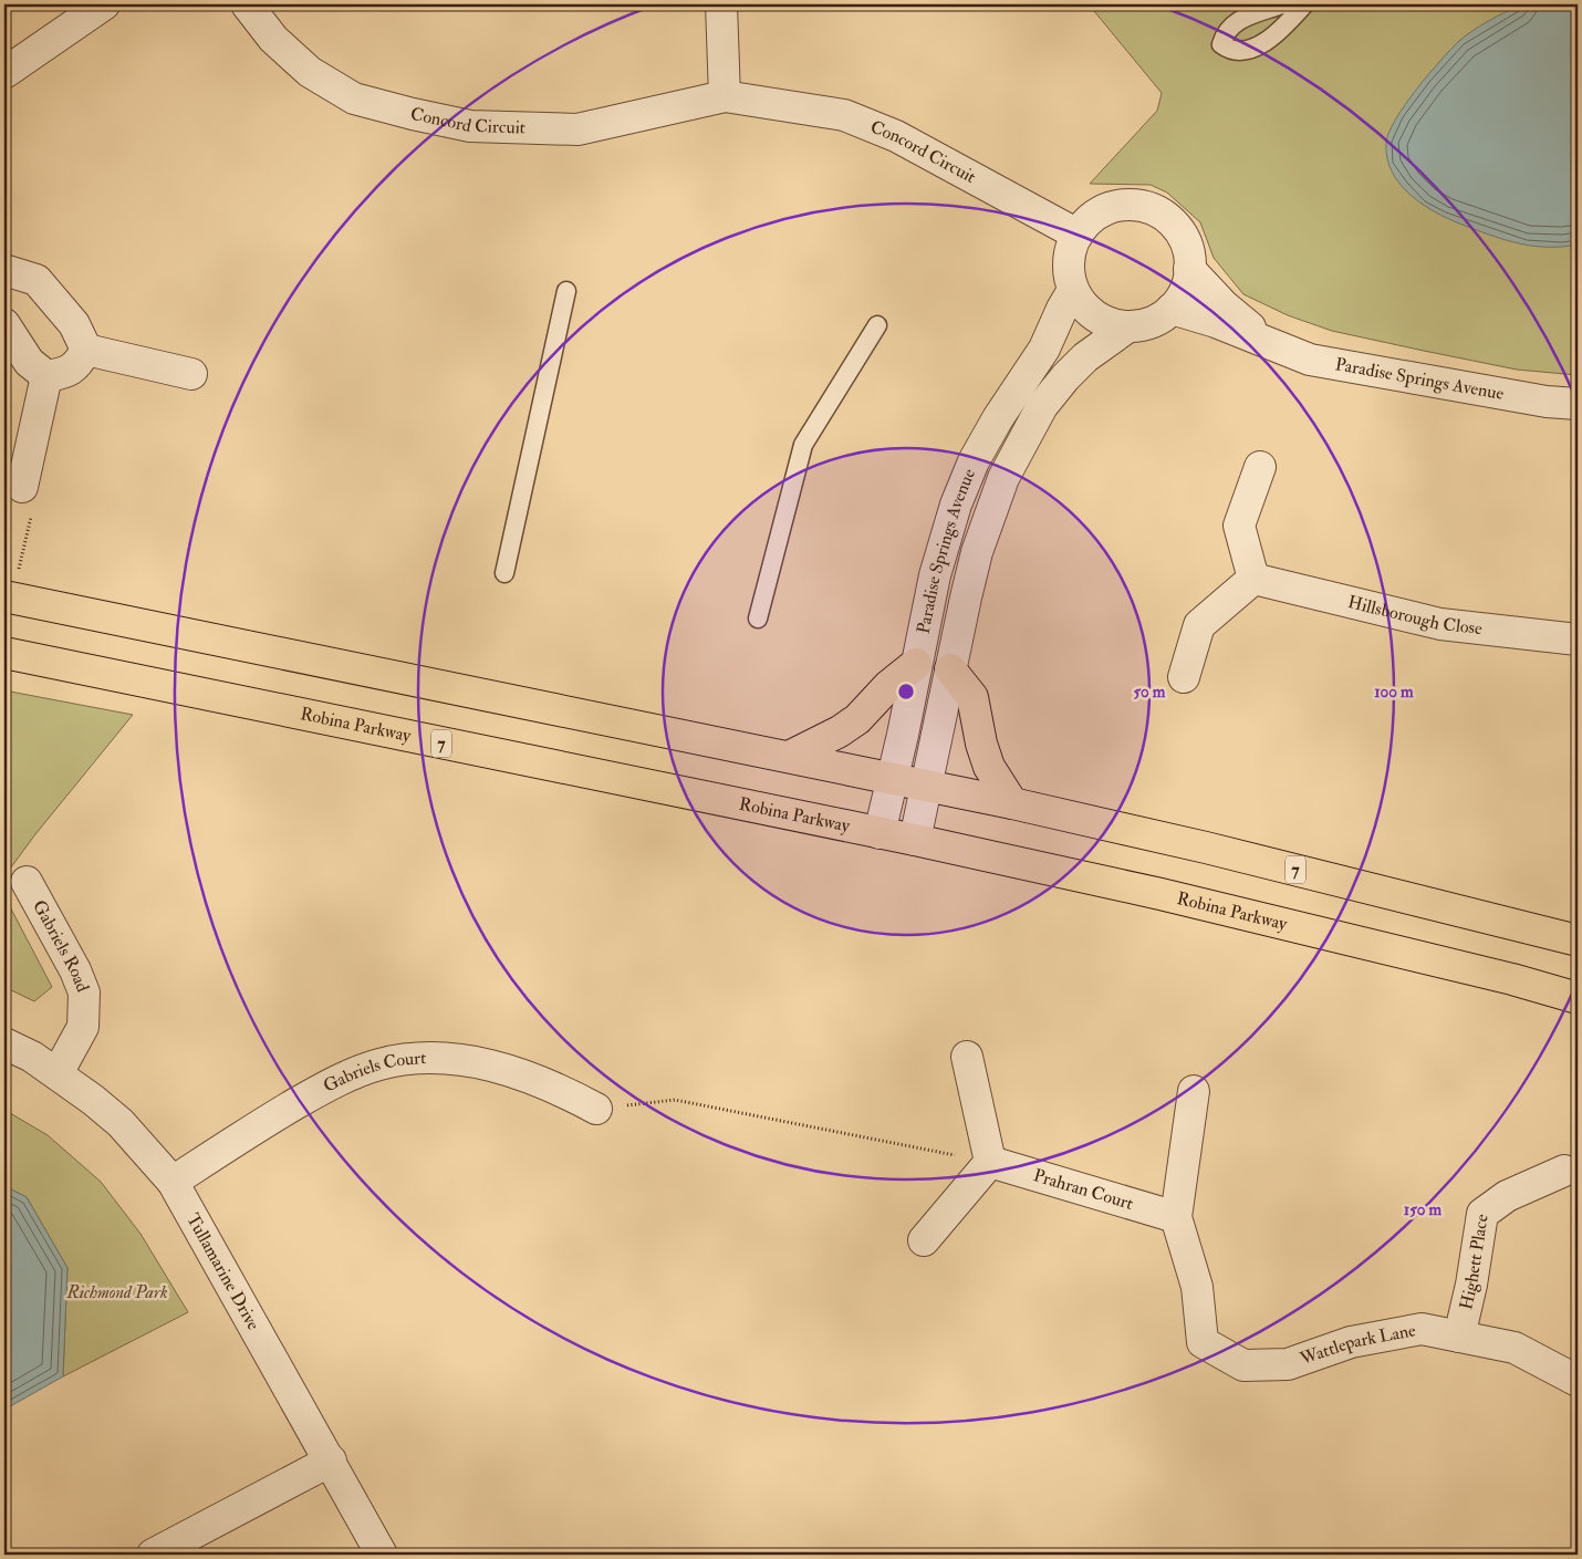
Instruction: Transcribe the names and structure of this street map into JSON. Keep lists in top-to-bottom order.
{
  "streets": {
    "main road": ["Robina Parkway", "7"],
    "street": [
      "Concord Circuit",
      "Paradise Springs Avenue",
      "Hillsborough Close",
      "Gabriels Road",
      "Gabriels Court",
      "Prahran Court",
      "Highett Place",
      "Tullamarine Drive",
      "Wattlepark Lane"
    ]
  },
  "crossings": [
    ["Concord Circuit", "Paradise Springs Avenue"],
    ["Paradise Springs Avenue", "Robina Parkway"],
    ["Paradise Springs Avenue", "7"],
    ["Gabriels Road", "Tullamarine Drive"],
    ["Gabriels Court", "Tullamarine Drive"],
    ["Prahran Court", "Wattlepark Lane"],
    ["Highett Place", "Wattlepark Lane"]
  ],
  "parks": ["Richmond Park"],
  "rings": ["50 m", "100 m", "150 m"]
}
